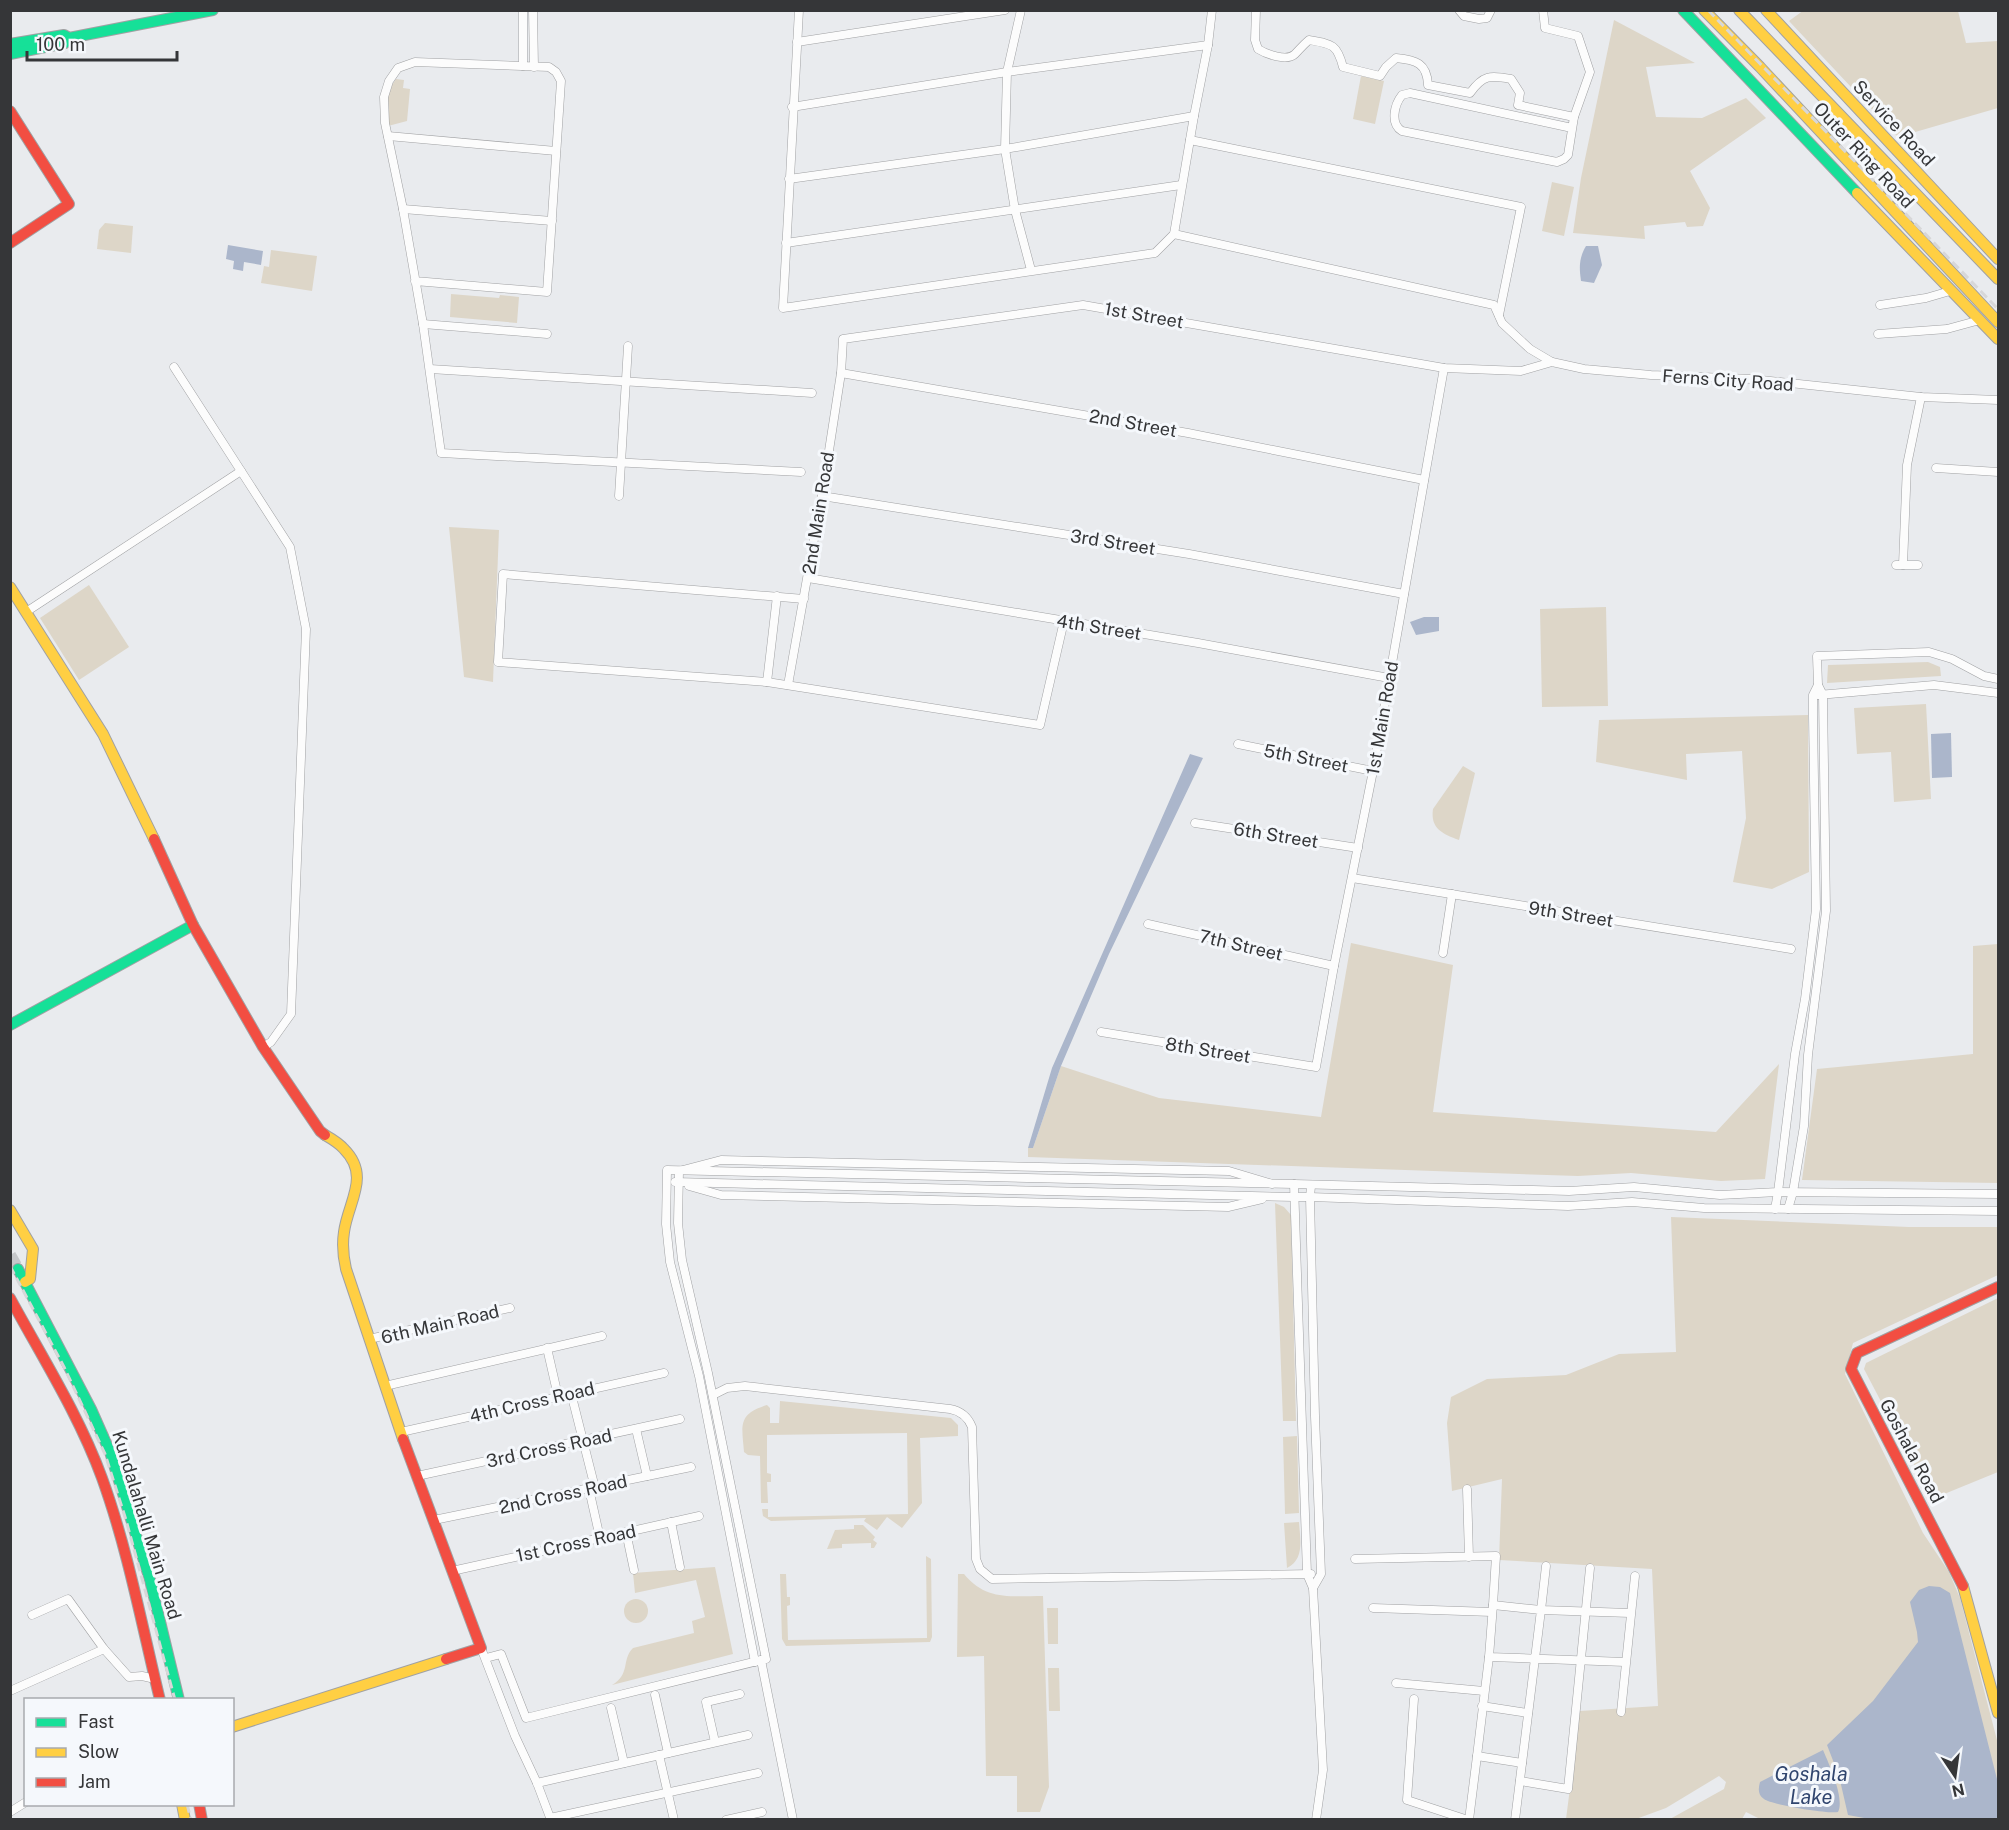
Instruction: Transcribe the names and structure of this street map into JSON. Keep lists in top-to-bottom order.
{
  "streets": {
    "main road": [
      "Service Road",
      "Outer Ring Road",
      "Goshala Road",
      "Kundalahalli Main Road"
    ],
    "street": [
      "1st Street",
      "Ferns City Road",
      "2nd Street",
      "2nd Main Road",
      "3rd Street",
      "4th Street",
      "1st Main Road",
      "5th Street",
      "6th Street",
      "9th Street",
      "7th Street",
      "8th Street",
      "6th Main Road",
      "4th Cross Road",
      "3rd Cross Road",
      "2nd Cross Road",
      "1st Cross Road"
    ]
  },
  "crossings": [
    ["1st Street", "Ferns City Road"],
    ["1st Street", "2nd Main Road"],
    ["1st Street", "1st Main Road"],
    ["2nd Street", "2nd Main Road"],
    ["2nd Street", "1st Main Road"],
    ["2nd Main Road", "3rd Street"],
    ["2nd Main Road", "4th Street"],
    ["3rd Street", "1st Main Road"],
    ["4th Street", "1st Main Road"],
    ["1st Main Road", "5th Street"],
    ["1st Main Road", "6th Street"],
    ["1st Main Road", "9th Street"],
    ["1st Main Road", "7th Street"],
    ["1st Main Road", "8th Street"]
  ],
  "water": ["Goshala Lake"],
  "legend": ["Fast", "Slow", "Jam"],
  "scale_bar": "100 m",
  "north": "bottom"
}
